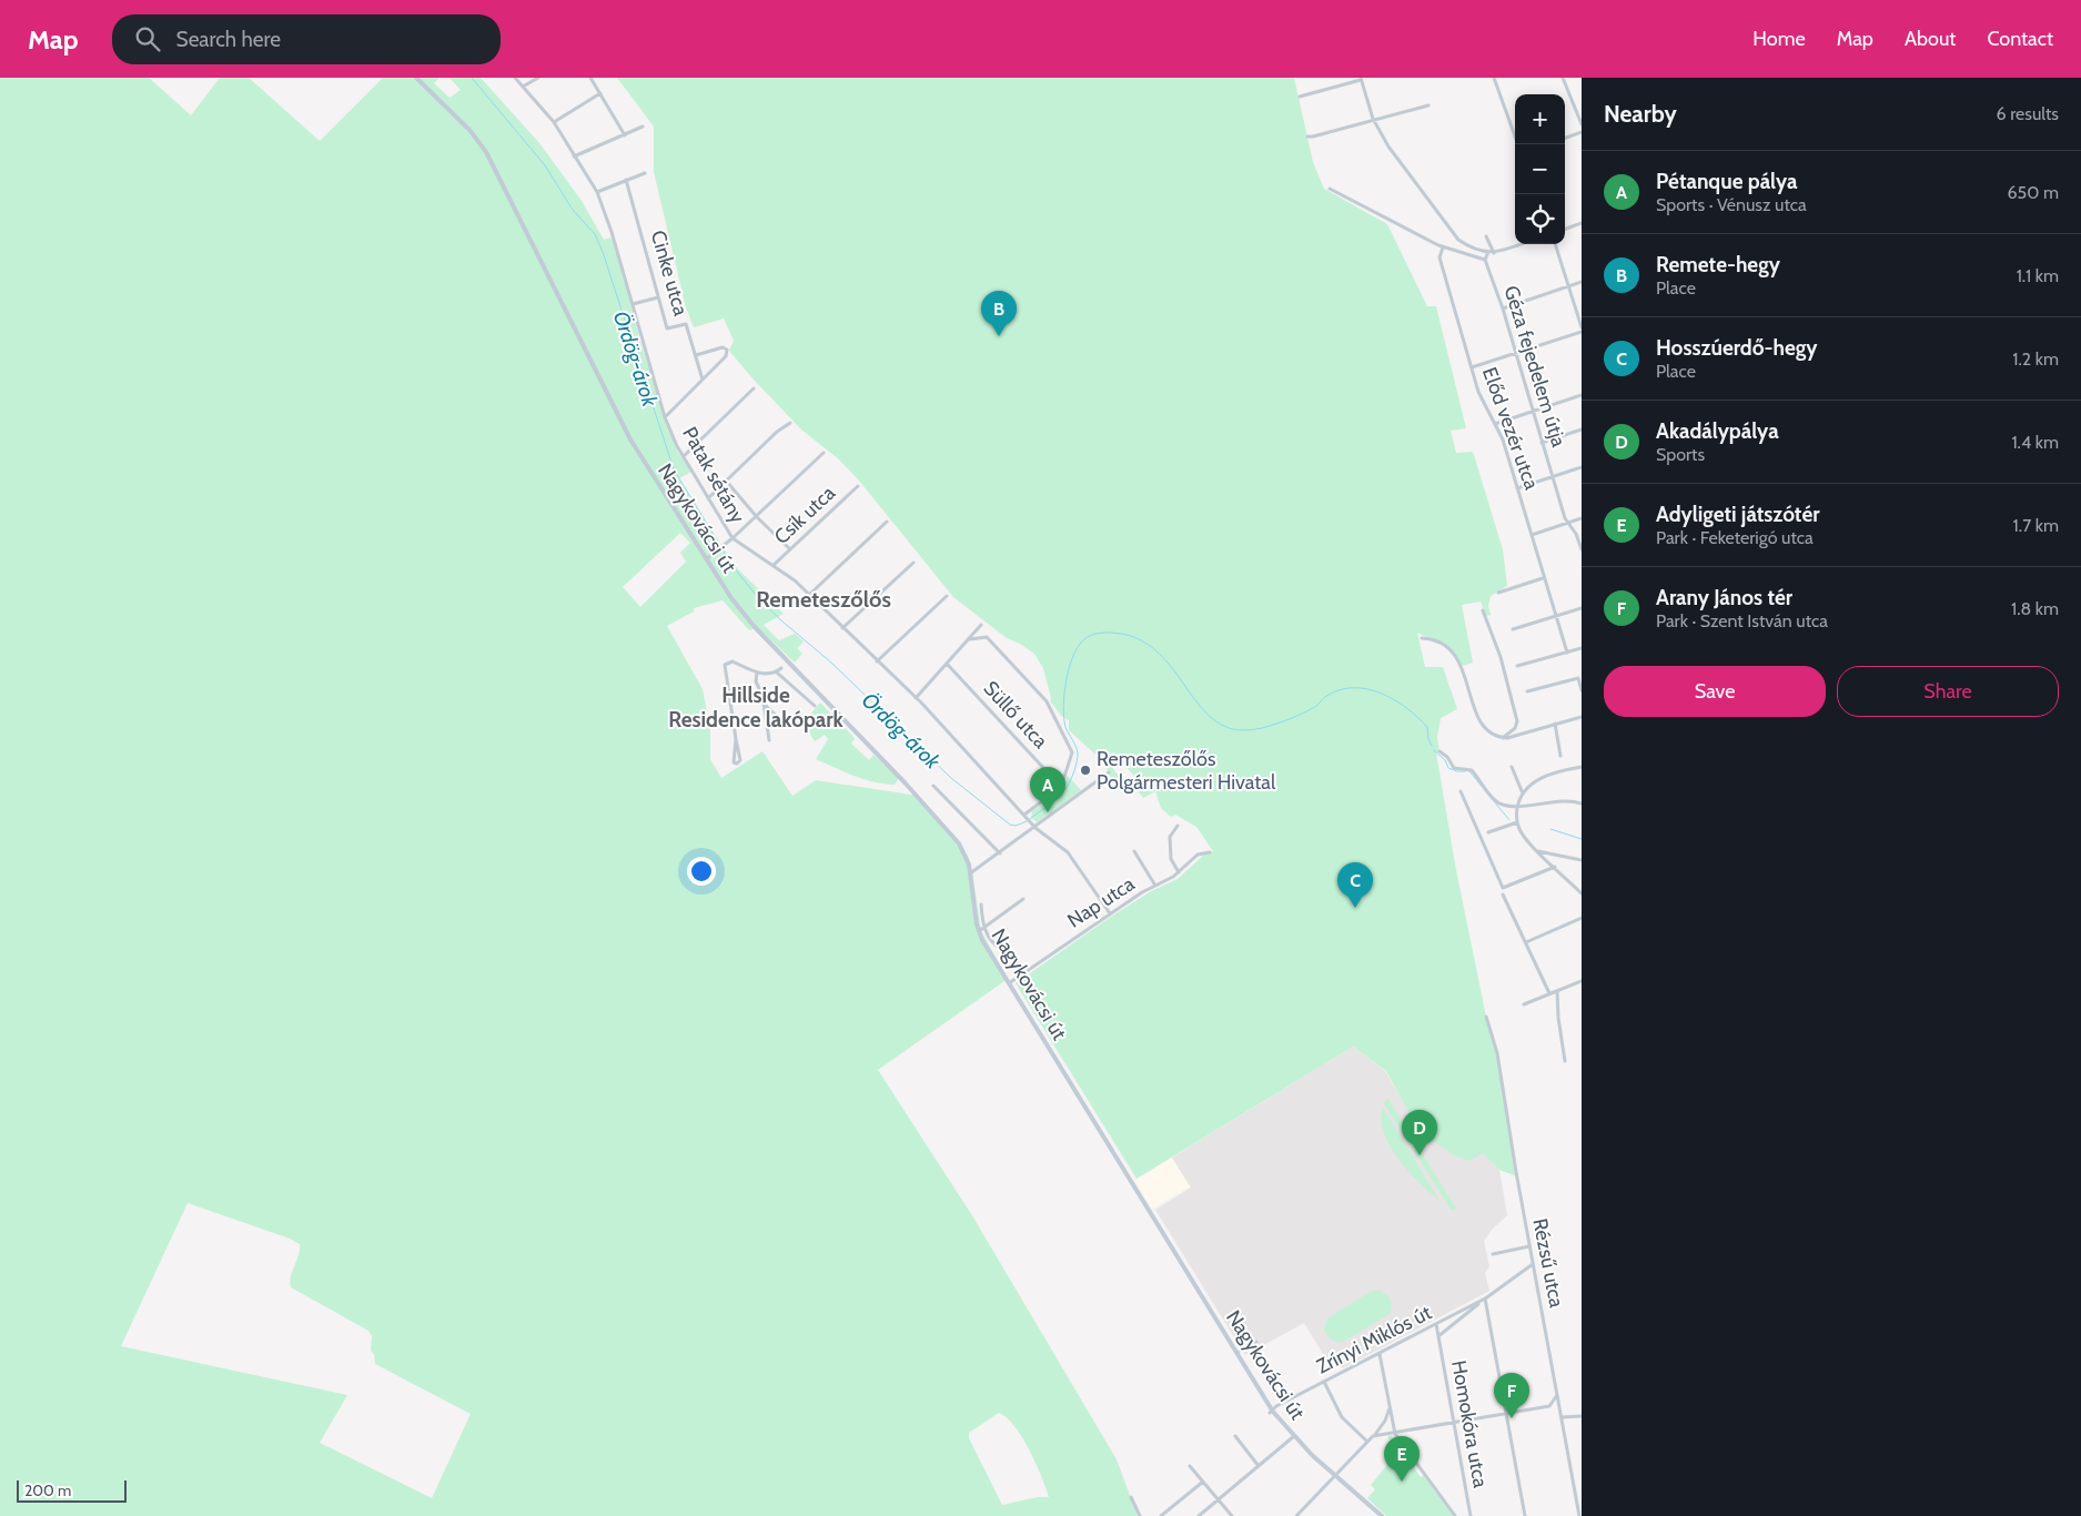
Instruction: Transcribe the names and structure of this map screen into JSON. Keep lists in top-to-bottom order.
{
  "streets": {
    "street": [
      "Cinke utca",
      "Géza fejedelem útja",
      "Előd vezér utca",
      "Patak sétány",
      "Csík utca",
      "Nagykovácsi út",
      "Süllő utca",
      "Nap utca",
      "Rézsű utca",
      "Zrínyi Miklós út",
      "Homokóra utca"
    ]
  },
  "crossings": [
    ["Patak sétány", "Csík utca"],
    ["Patak sétány", "Nap utca"],
    ["Nagykovácsi út", "Nap utca"],
    ["Nagykovácsi út", "Zrínyi Miklós út"],
    ["Rézsű utca", "Zrínyi Miklós út"],
    ["Zrínyi Miklós út", "Homokóra utca"]
  ],
  "districts": ["Remeteszőlős", "Hillside Residence lakópark"],
  "water": ["Ördög-árok"],
  "places": ["Remeteszőlős Polgármesteri Hivatal"],
  "scale_bar": "200 m",
  "page": {
    "header": "Map",
    "search": "Search here",
    "nav": [
      "Home",
      "Map",
      "About",
      "Contact"
    ],
    "heading": ["Nearby", "6 results"],
    "map_buttons": ["+", "−"],
    "list": [
      {
        "mark": "A",
        "name": "Pétanque pálya",
        "note": "Sports · Vénusz utca",
        "value": "650 m"
      },
      {
        "mark": "B",
        "name": "Remete-hegy",
        "note": "Place",
        "value": "1.1 km"
      },
      {
        "mark": "C",
        "name": "Hosszúerdő-hegy",
        "note": "Place",
        "value": "1.2 km"
      },
      {
        "mark": "D",
        "name": "Akadálypálya",
        "note": "Sports",
        "value": "1.4 km"
      },
      {
        "mark": "E",
        "name": "Adyligeti játszótér",
        "note": "Park · Feketerigó utca",
        "value": "1.7 km"
      },
      {
        "mark": "F",
        "name": "Arany János tér",
        "note": "Park · Szent István utca",
        "value": "1.8 km"
      }
    ],
    "pins": [
      "B",
      "A",
      "C",
      "D",
      "F",
      "E"
    ],
    "buttons": ["Save", "Share"],
    "scale": "200 m"
  }
}
